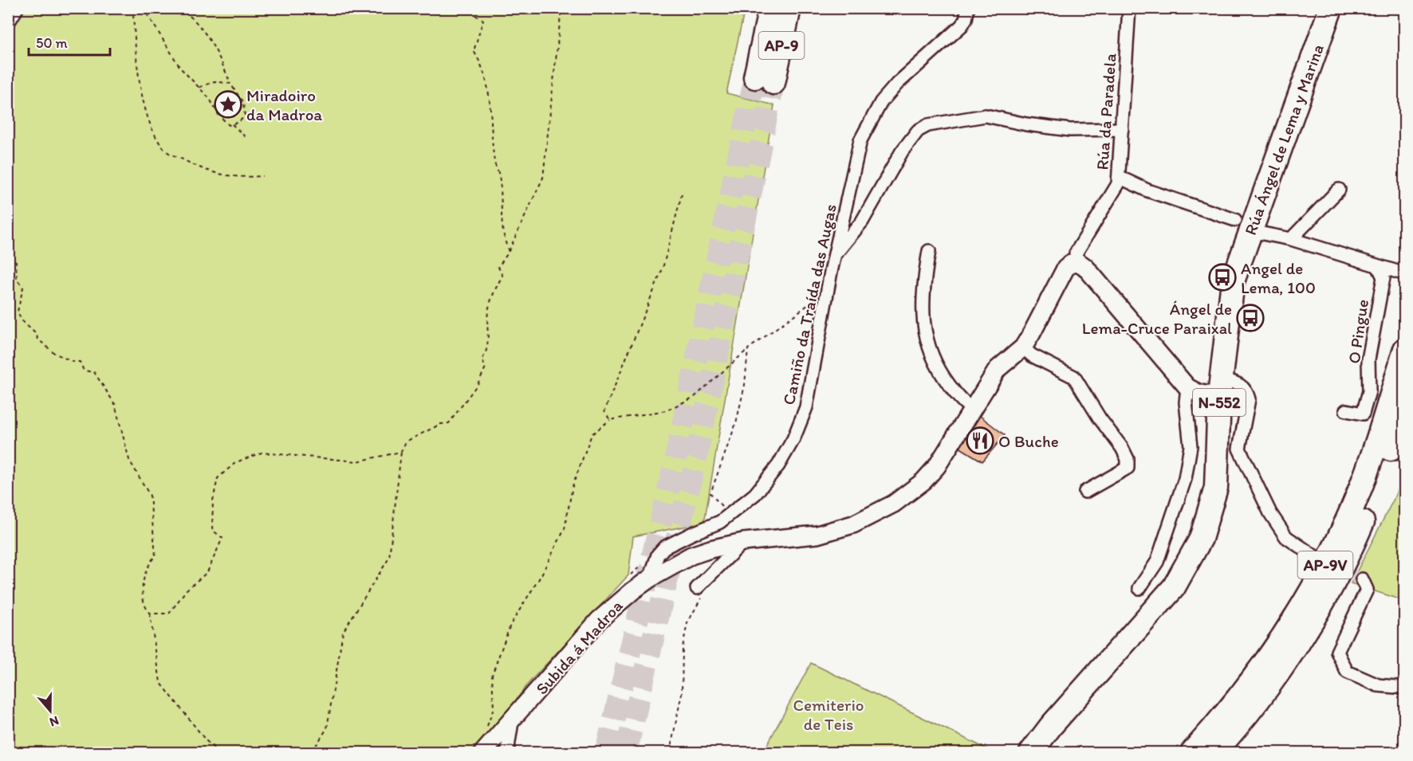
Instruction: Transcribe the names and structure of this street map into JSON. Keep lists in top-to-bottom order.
{
  "streets": {
    "highway": [
      "AP-9",
      "Rúa Ángel de Lema y Marina",
      "N-552",
      "AP-9V"
    ],
    "street": [
      "Rúa da Paradela",
      "Camiño da Traída das Augas",
      "O Pingue",
      "Subida á Madroa"
    ]
  },
  "crossings": [
    ["Rúa da Paradela", "Subida á Madroa"],
    ["Camiño da Traída das Augas", "Subida á Madroa"]
  ],
  "parks": ["Cemiterio de Teis"],
  "places": {
    "place": ["Miradoiro da Madroa"],
    "bus stop": ["Angel de Lema, 100", "Ángel de Lema-Cruce Paraixal"],
    "restaurant": ["O Buche"]
  },
  "scale_bar": "50 m",
  "north": "bottom"
}
